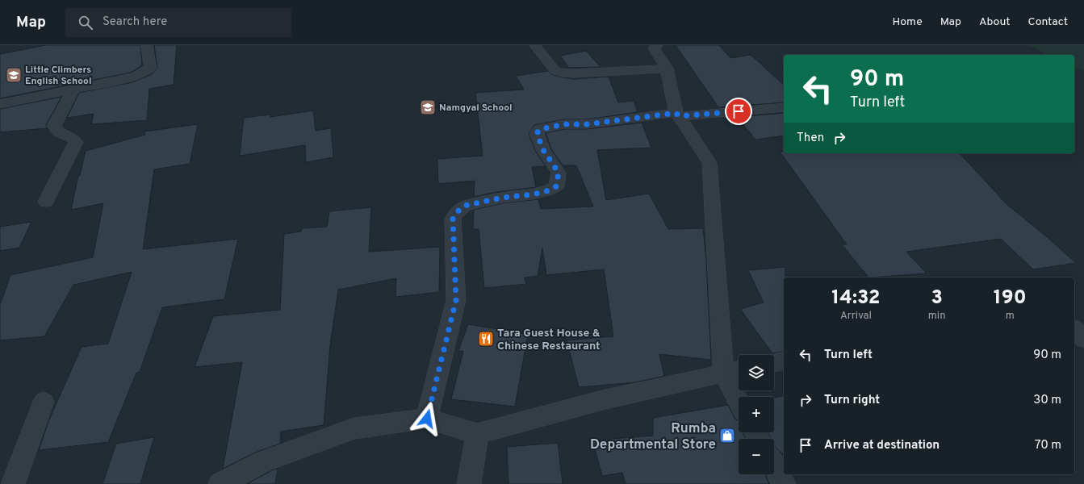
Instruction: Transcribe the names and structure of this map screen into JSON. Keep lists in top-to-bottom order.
{
  "places": {
    "school or university": ["Little Climbers English School", "Namgyal School"],
    "restaurant": ["Tara Guest House & Chinese Restaurant"],
    "shop": ["Rumba Departmental Store"]
  },
  "page": {
    "header": "Map",
    "search": "Search here",
    "nav": [
      "Home",
      "Map",
      "About",
      "Contact"
    ],
    "turn": ["90 m", "Turn left"],
    "then": "Then",
    "eta": [
      "14:32",
      "Arrival",
      "3",
      "min",
      "190",
      "m"
    ],
    "list": [
      {
        "name": "Turn left",
        "value": "90 m"
      },
      {
        "name": "Turn right",
        "value": "30 m"
      },
      {
        "name": "Arrive at destination",
        "value": "70 m"
      }
    ],
    "map_buttons": ["+", "−"]
  }
}
